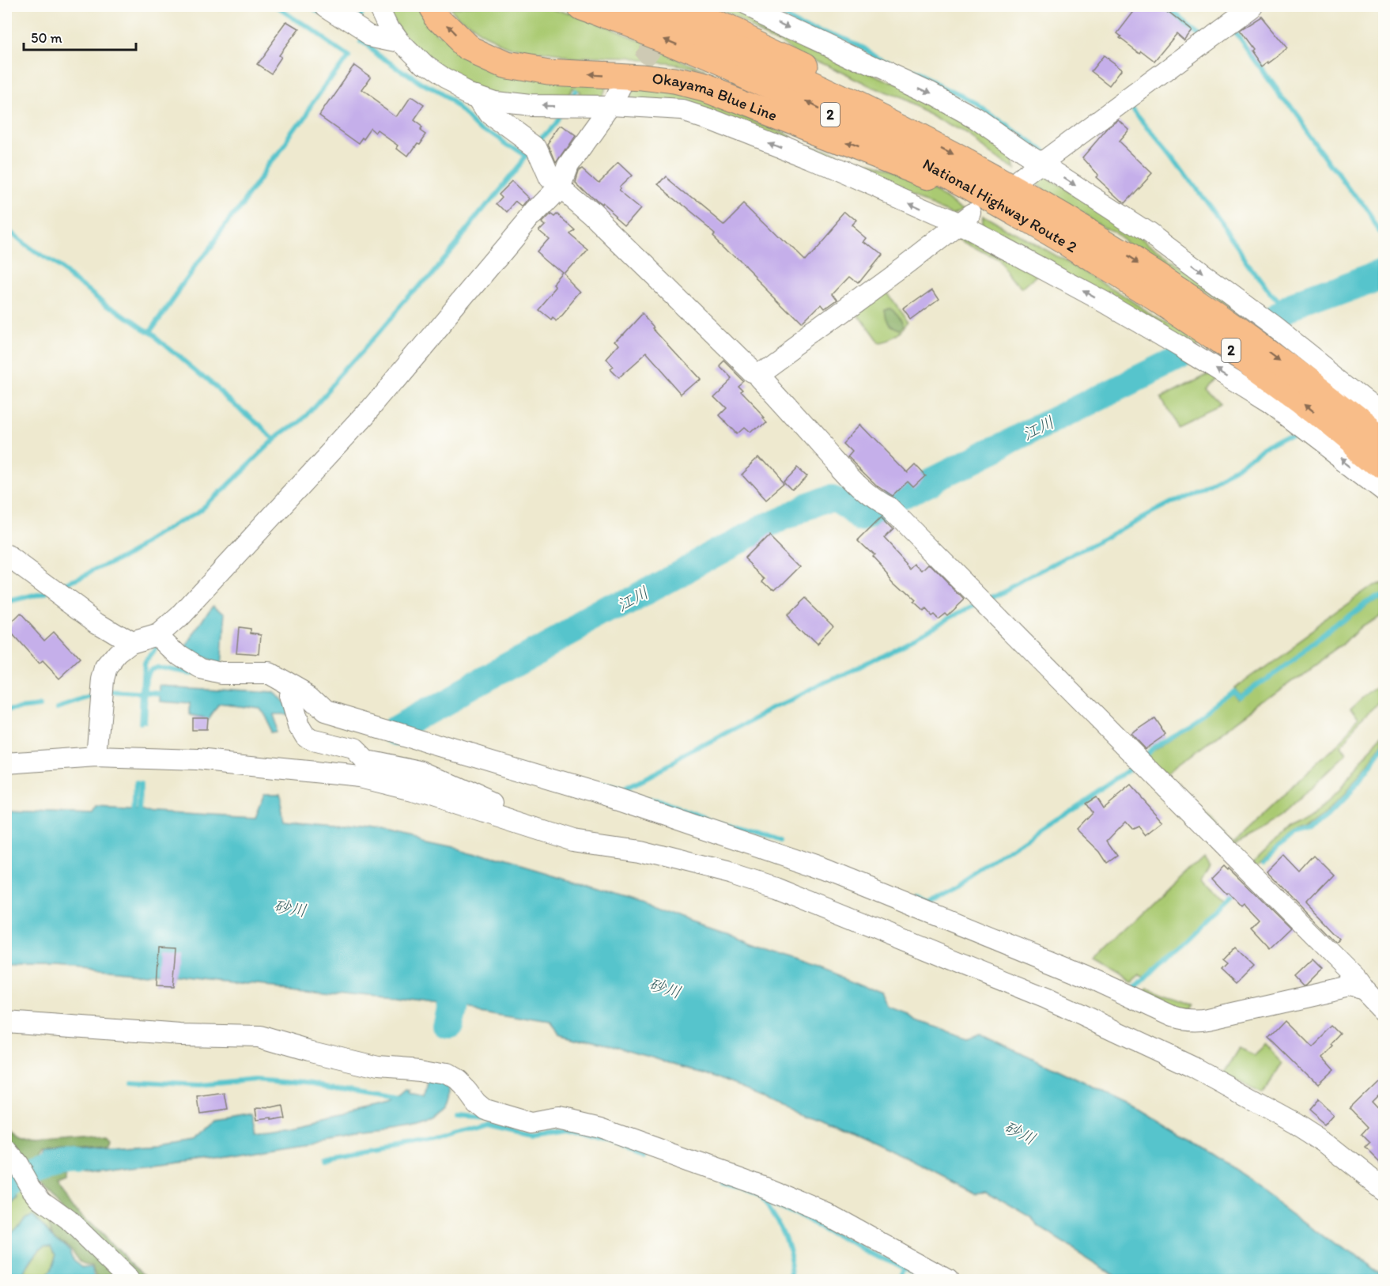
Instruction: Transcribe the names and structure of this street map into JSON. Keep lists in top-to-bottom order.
{
  "streets": {
    "main road": ["Okayama Blue Line", "2", "National Highway Route 2"]
  },
  "crossings": [
    ["Okayama Blue Line", "National Highway Route 2"]
  ],
  "water": ["江川", "砂川"],
  "scale_bar": "50 m"
}
